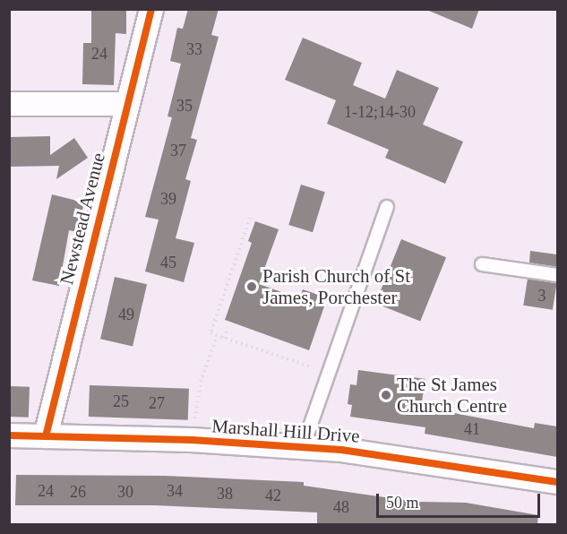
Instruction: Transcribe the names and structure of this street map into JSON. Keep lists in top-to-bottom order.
{
  "streets": {
    "street": ["Newstead Avenue", "Marshall Hill Drive"]
  },
  "crossings": [
    ["Newstead Avenue", "Marshall Hill Drive"]
  ],
  "places": ["Parish Church of St James, Porchester", "The St James Church Centre"],
  "house_numbers": [
    "33",
    "24",
    "35",
    "1-12;14-30",
    "37",
    "39",
    "45",
    "3",
    "49",
    "25",
    "27",
    "41",
    "24",
    "34",
    "26",
    "30",
    "38",
    "42",
    "48"
  ],
  "scale_bar": "50 m"
}
